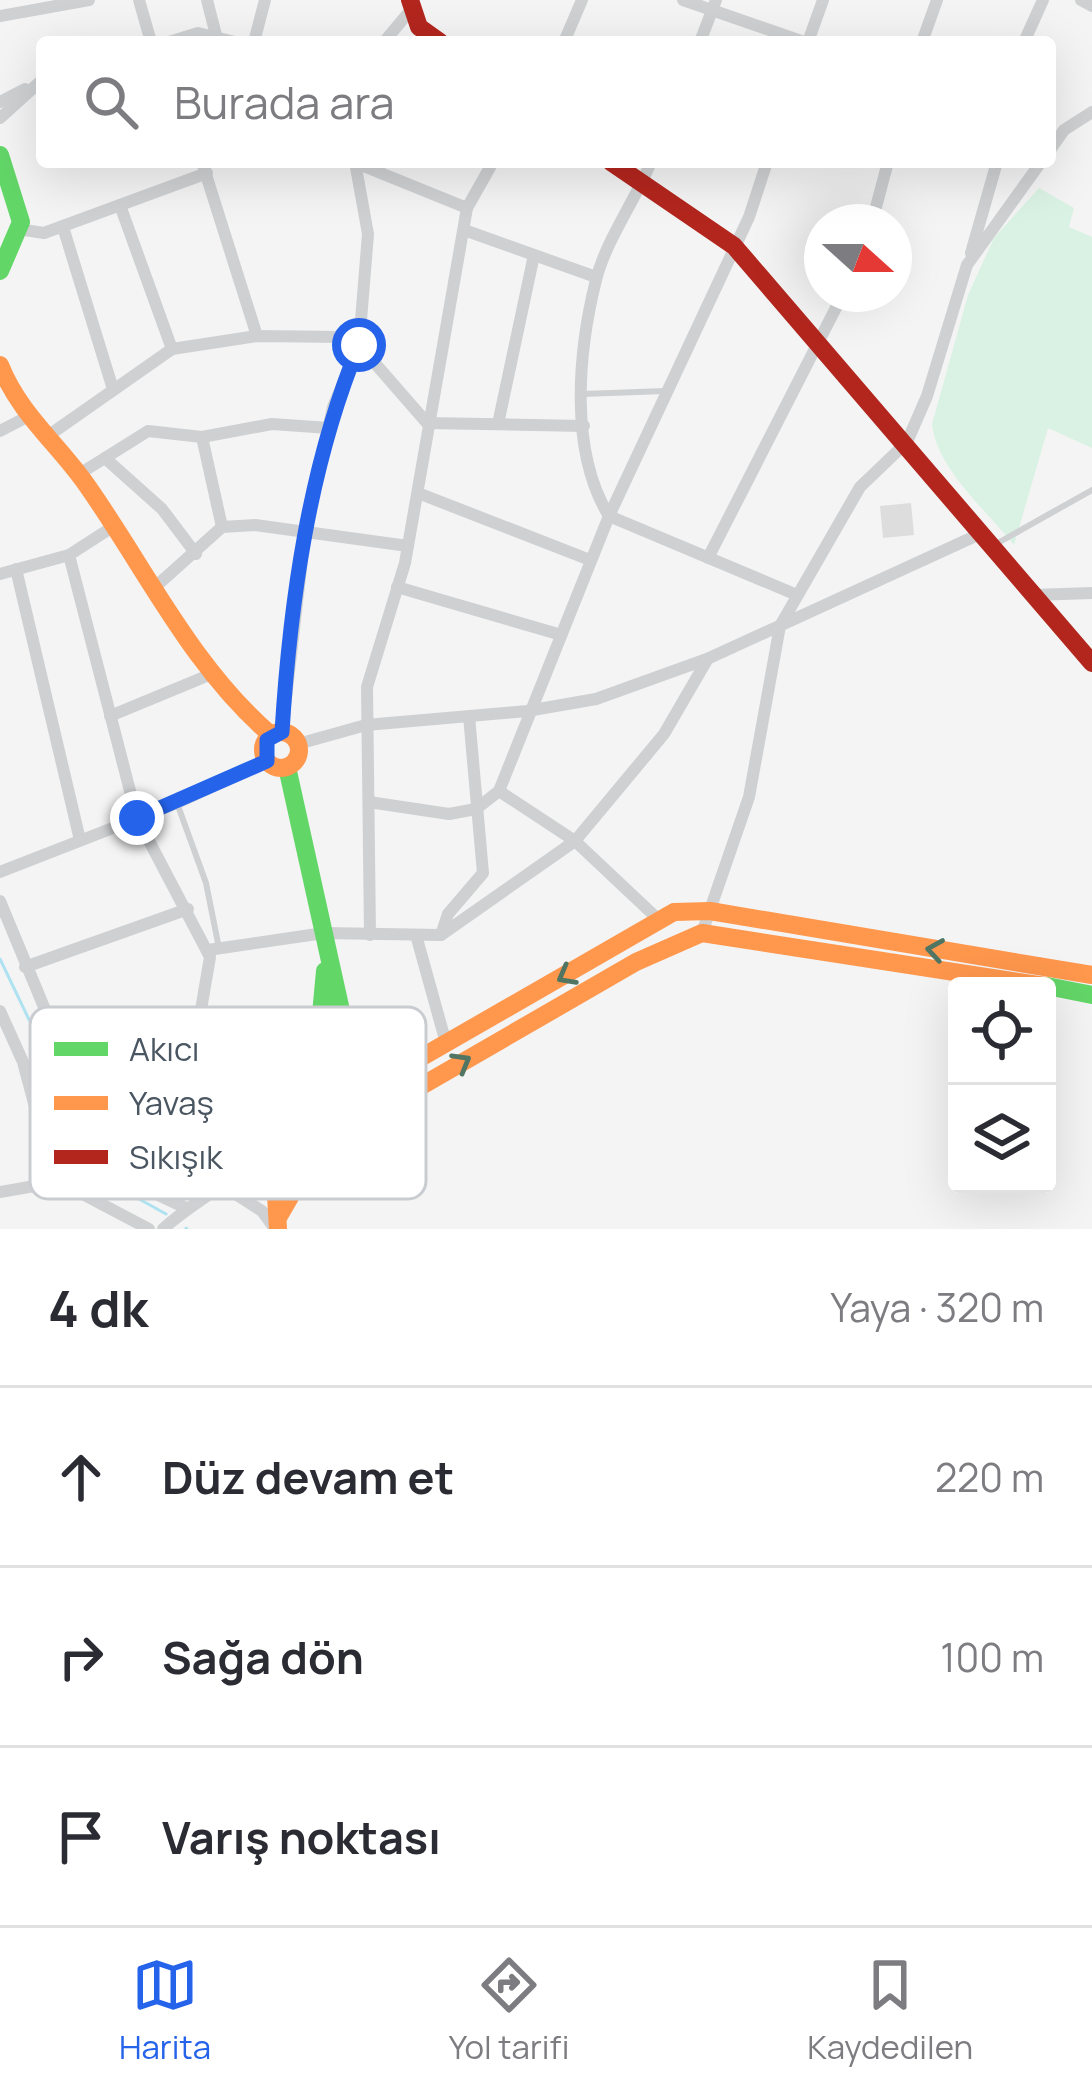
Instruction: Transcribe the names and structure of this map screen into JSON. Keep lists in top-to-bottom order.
{
  "legend": ["Akıcı", "Yavaş", "Sıkışık"],
  "north": "right",
  "page": {
    "search": "Burada ara",
    "heading": ["4 dk", "Yaya · 320 m"],
    "list": [
      ["Düz devam et", "220 m"],
      ["Sağa dön", "100 m"],
      "Varış noktası"
    ],
    "nav": ["Harita", "Yol tarifi", "Kaydedilen"]
  }
}
